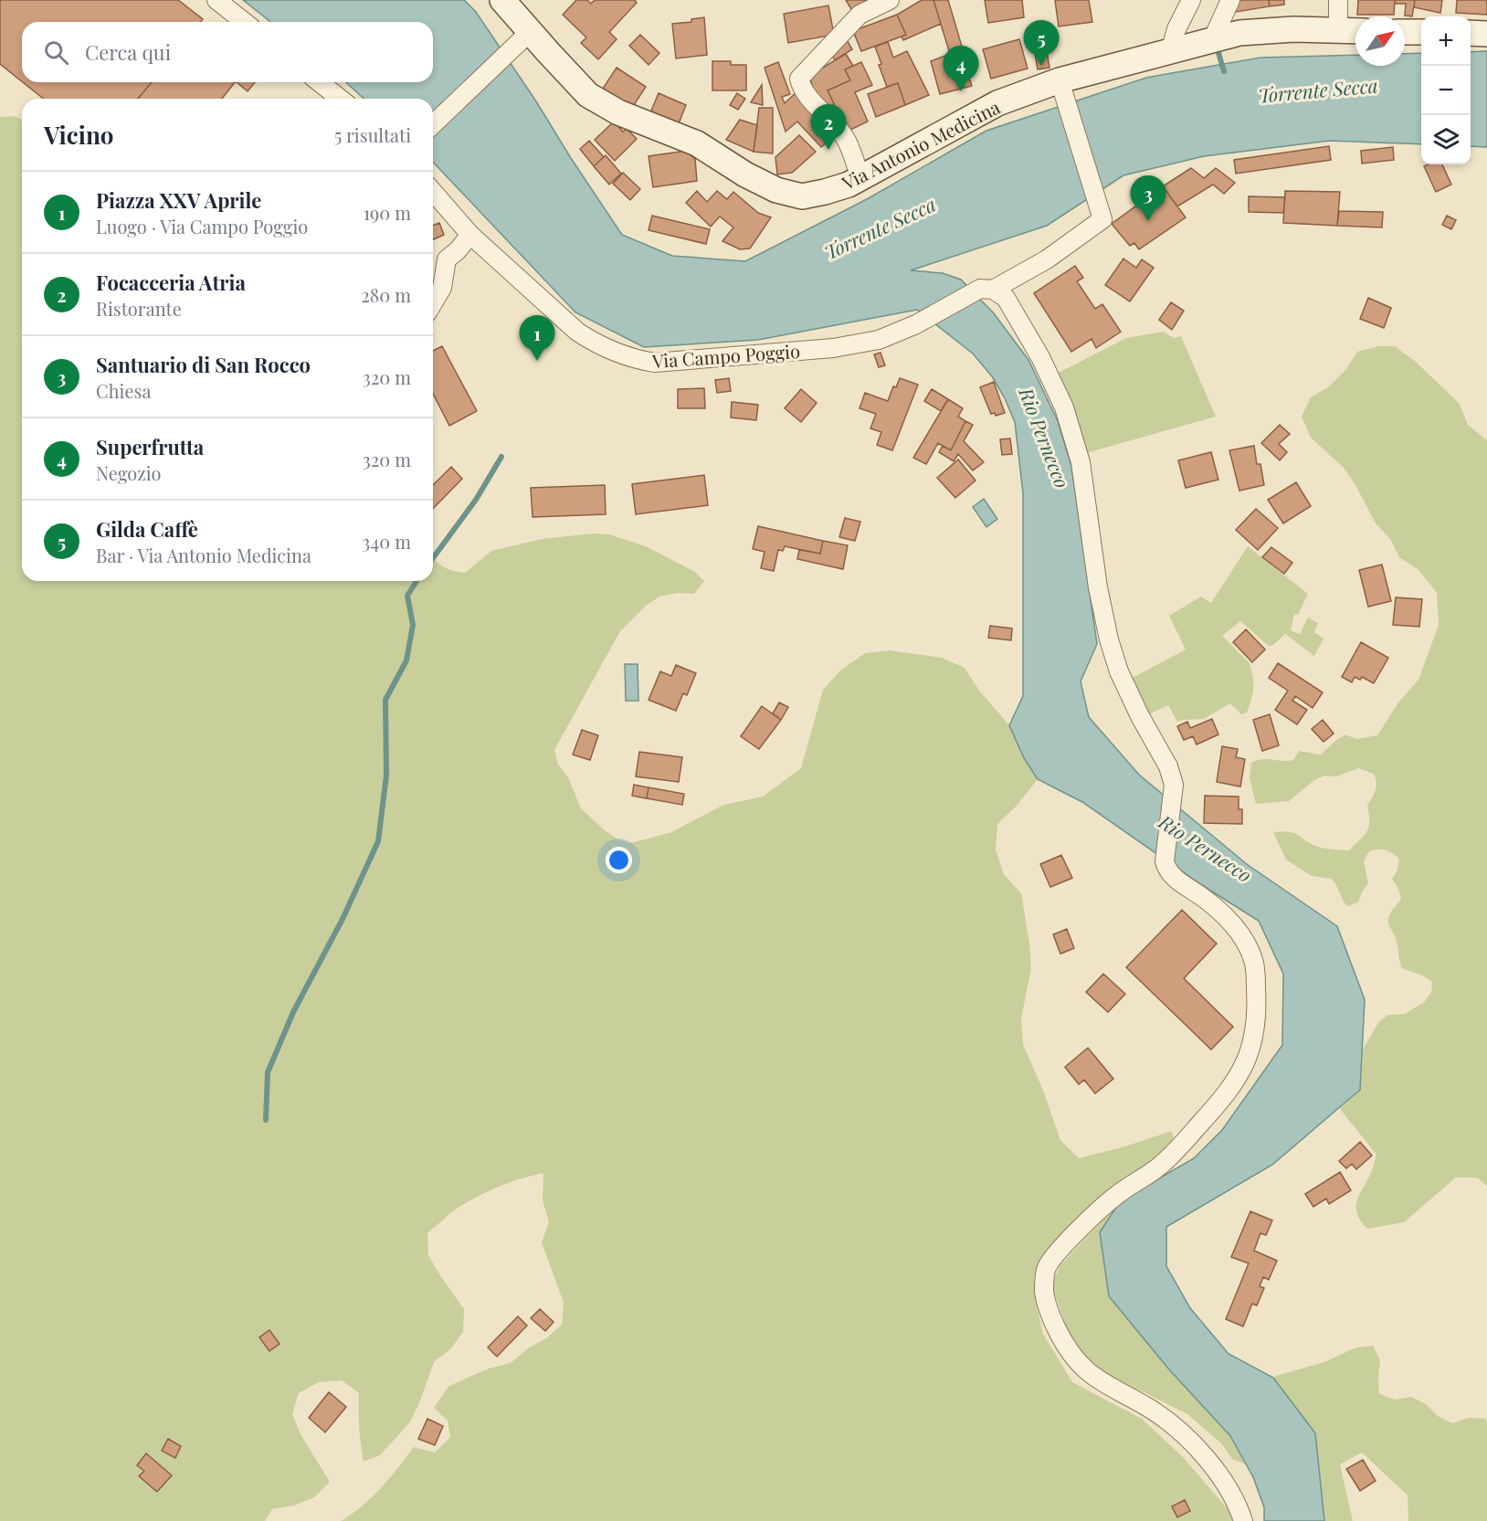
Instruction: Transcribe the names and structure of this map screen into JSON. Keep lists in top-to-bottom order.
{
  "streets": {
    "main road": ["Via Antonio Medicina"],
    "street": ["Via Campo Poggio"]
  },
  "crossings": [
    ["Via Antonio Medicina", "Via Campo Poggio"]
  ],
  "water": ["Torrente Secca", "Rio Pernecco"],
  "north": "top right",
  "page": {
    "map_buttons": ["+", "−"],
    "pins": [
      "5",
      "4",
      "2",
      "3",
      "1"
    ],
    "search": "Cerca qui",
    "heading": ["Vicino", "5 risultati"],
    "list": [
      {
        "mark": "1",
        "name": "Piazza XXV Aprile",
        "note": "Luogo · Via Campo Poggio",
        "value": "190 m"
      },
      {
        "mark": "2",
        "name": "Focacceria Atria",
        "note": "Ristorante",
        "value": "280 m"
      },
      {
        "mark": "3",
        "name": "Santuario di San Rocco",
        "note": "Chiesa",
        "value": "320 m"
      },
      {
        "mark": "4",
        "name": "Superfrutta",
        "note": "Negozio",
        "value": "320 m"
      },
      {
        "mark": "5",
        "name": "Gilda Caffè",
        "note": "Bar · Via Antonio Medicina",
        "value": "340 m"
      }
    ]
  }
}
